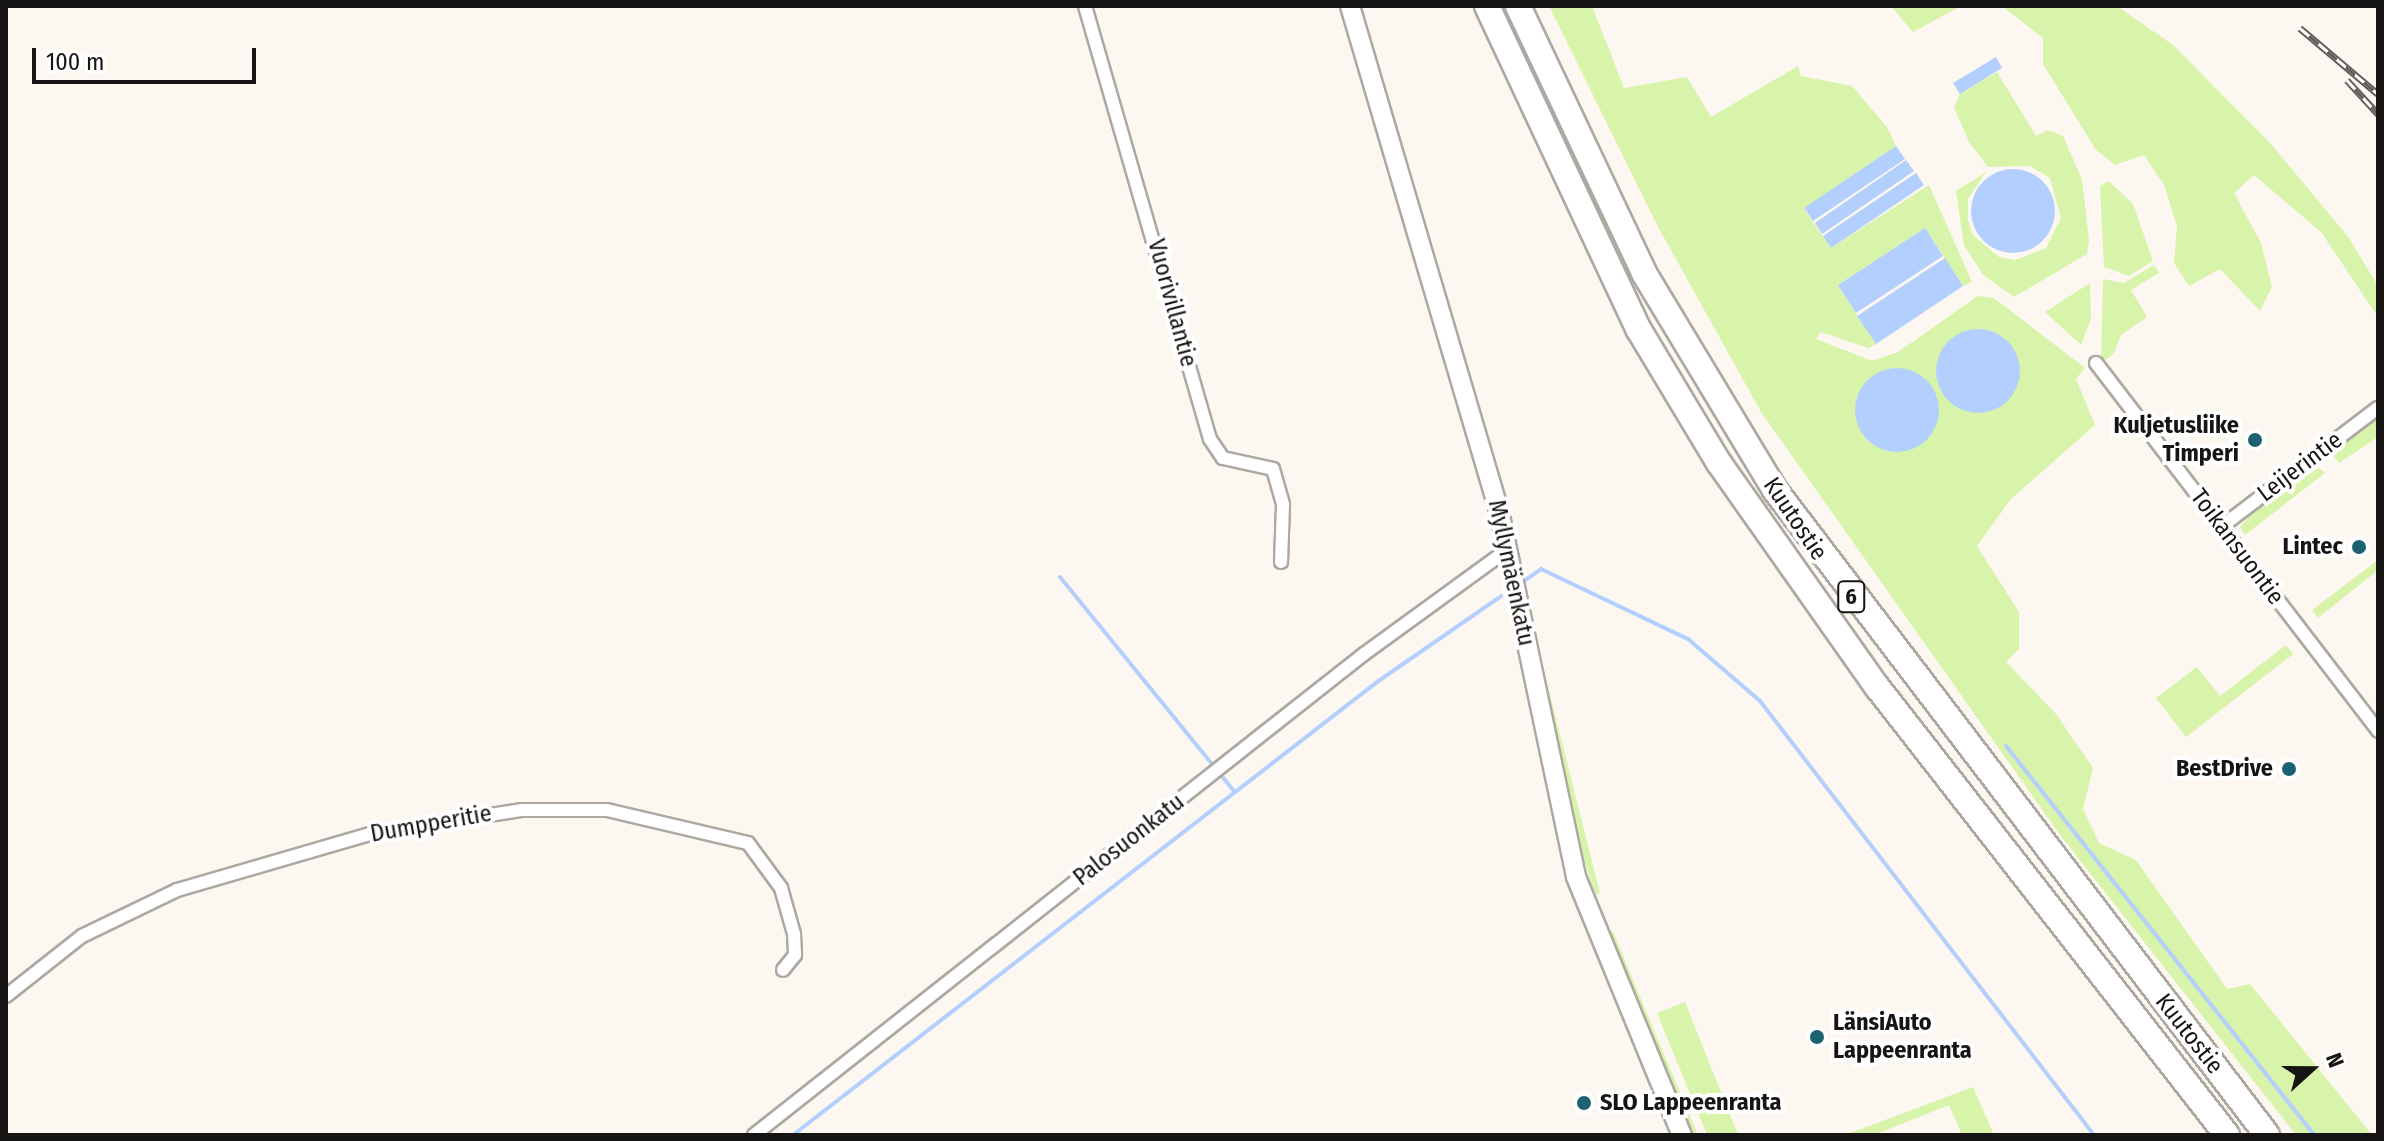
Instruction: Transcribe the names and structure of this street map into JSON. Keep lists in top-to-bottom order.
{
  "streets": {
    "highway": ["Kuutostie", "6"],
    "main road": ["Myllymäenkatu"],
    "street": [
      "Vuorivillantie",
      "Leijerintie",
      "Toikansuontie",
      "Dumpperitie",
      "Palosuonkatu"
    ]
  },
  "crossings": [
    ["Leijerintie", "Toikansuontie"],
    ["Myllymäenkatu", "Palosuonkatu"]
  ],
  "places": [
    "Kuljetusliike Timperi",
    "Lintec",
    "BestDrive",
    "LänsiAuto Lappeenranta",
    "SLO Lappeenranta"
  ],
  "scale_bar": "100 m",
  "north": "right"
}
